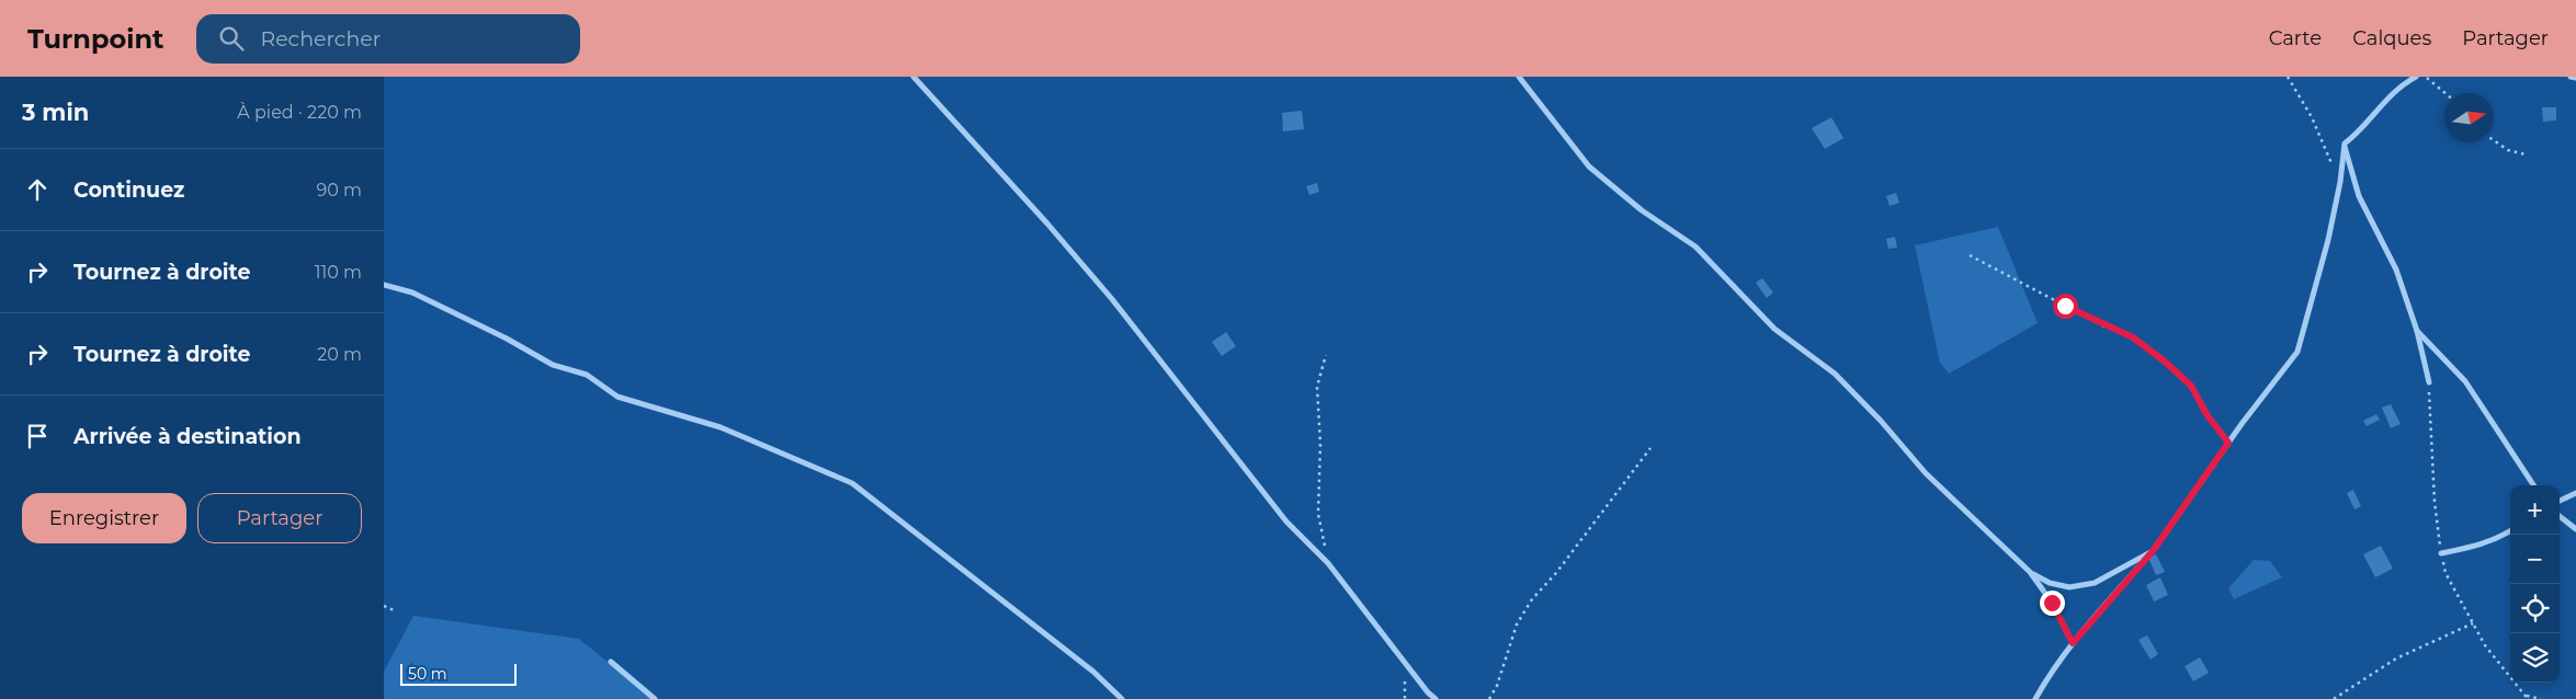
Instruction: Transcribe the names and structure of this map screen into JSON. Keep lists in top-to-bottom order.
{
  "scale_bar": "50 m",
  "north": "right",
  "page": {
    "header": "Turnpoint",
    "search": "Rechercher",
    "nav": ["Carte", "Calques", "Partager"],
    "heading": ["3 min", "À pied · 220 m"],
    "list": [
      ["Continuez", "90 m"],
      ["Tournez à droite", "110 m"],
      ["Tournez à droite", "20 m"],
      "Arrivée à destination"
    ],
    "buttons": ["Enregistrer", "Partager"],
    "map_buttons": ["+", "−"],
    "scale": "50 m"
  }
}
